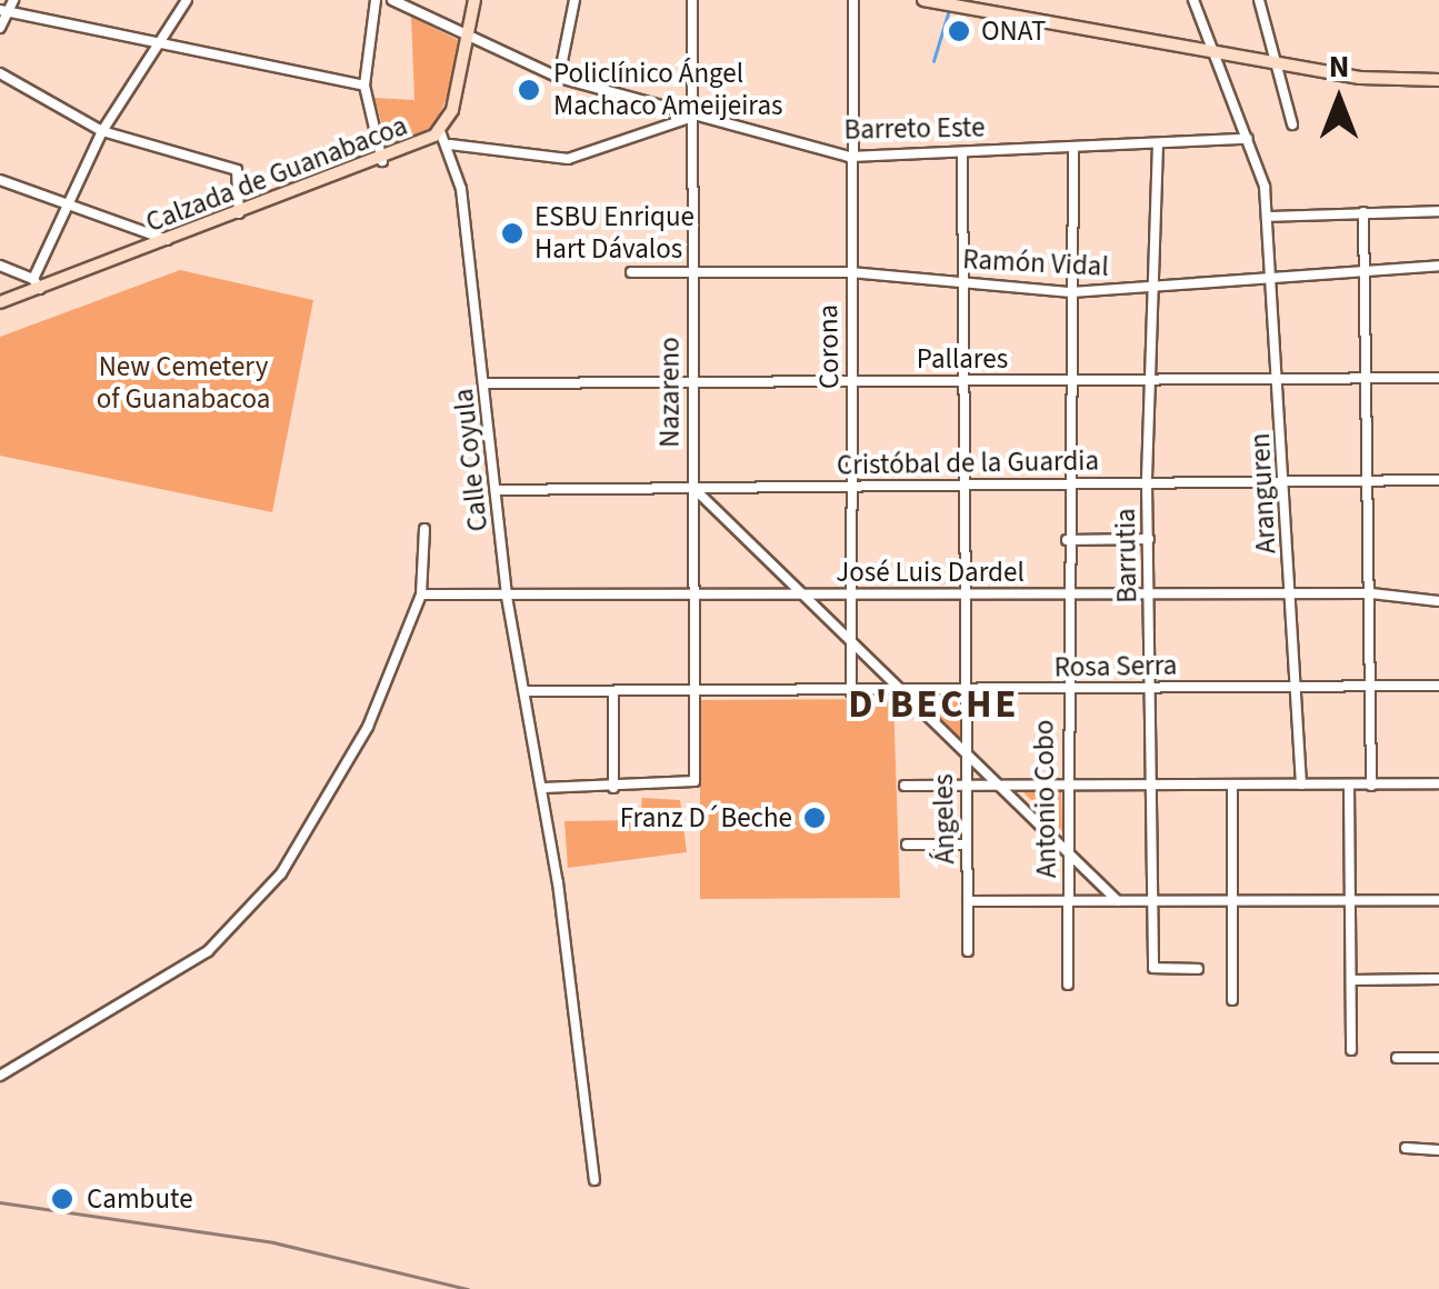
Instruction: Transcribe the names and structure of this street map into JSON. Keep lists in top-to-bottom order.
{
  "streets": {
    "main road": ["Calzada de Guanabacoa"],
    "street": [
      "Barreto Este",
      "Ramón Vidal",
      "Corona",
      "Pallares",
      "Nazareno",
      "Calle Coyula",
      "Cristóbal de la Guardia",
      "Aranguren",
      "Barrutia",
      "José Luis Dardel",
      "Rosa Serra",
      "Antonio Cobo",
      "Ángeles"
    ]
  },
  "crossings": [
    ["Barreto Este", "Calzada de Guanabacoa"],
    ["Barreto Este", "Corona"],
    ["Barreto Este", "Nazareno"],
    ["Barreto Este", "Aranguren"],
    ["Barreto Este", "Barrutia"],
    ["Barreto Este", "Antonio Cobo"],
    ["Barreto Este", "Ángeles"],
    ["Ramón Vidal", "Corona"],
    ["Ramón Vidal", "Nazareno"],
    ["Ramón Vidal", "Aranguren"],
    ["Ramón Vidal", "Barrutia"],
    ["Ramón Vidal", "Antonio Cobo"],
    ["Ramón Vidal", "Ángeles"],
    ["Corona", "Pallares"],
    ["Corona", "Cristóbal de la Guardia"],
    ["Corona", "José Luis Dardel"],
    ["Corona", "Rosa Serra"],
    ["Pallares", "Nazareno"],
    ["Pallares", "Calle Coyula"],
    ["Pallares", "Aranguren"],
    ["Pallares", "Barrutia"],
    ["Pallares", "Antonio Cobo"],
    ["Pallares", "Ángeles"],
    ["Nazareno", "Cristóbal de la Guardia"],
    ["Nazareno", "José Luis Dardel"],
    ["Nazareno", "Rosa Serra"],
    ["Calle Coyula", "Cristóbal de la Guardia"],
    ["Calle Coyula", "José Luis Dardel"],
    ["Calle Coyula", "Rosa Serra"],
    ["Cristóbal de la Guardia", "Aranguren"],
    ["Cristóbal de la Guardia", "Barrutia"],
    ["Cristóbal de la Guardia", "Antonio Cobo"],
    ["Cristóbal de la Guardia", "Ángeles"],
    ["Aranguren", "José Luis Dardel"],
    ["Aranguren", "Rosa Serra"],
    ["Barrutia", "José Luis Dardel"],
    ["Barrutia", "Rosa Serra"],
    ["José Luis Dardel", "Antonio Cobo"],
    ["José Luis Dardel", "Ángeles"],
    ["Rosa Serra", "Antonio Cobo"],
    ["Rosa Serra", "Ángeles"]
  ],
  "districts": ["D'BECHE"],
  "parks": ["New Cemetery of Guanabacoa"],
  "places": [
    "ONAT",
    "Policlínico Ángel Machaco Ameijeiras",
    "ESBU Enrique Hart Dávalos",
    "Franz D´Beche",
    "Cambute"
  ],
  "north": "top"
}
